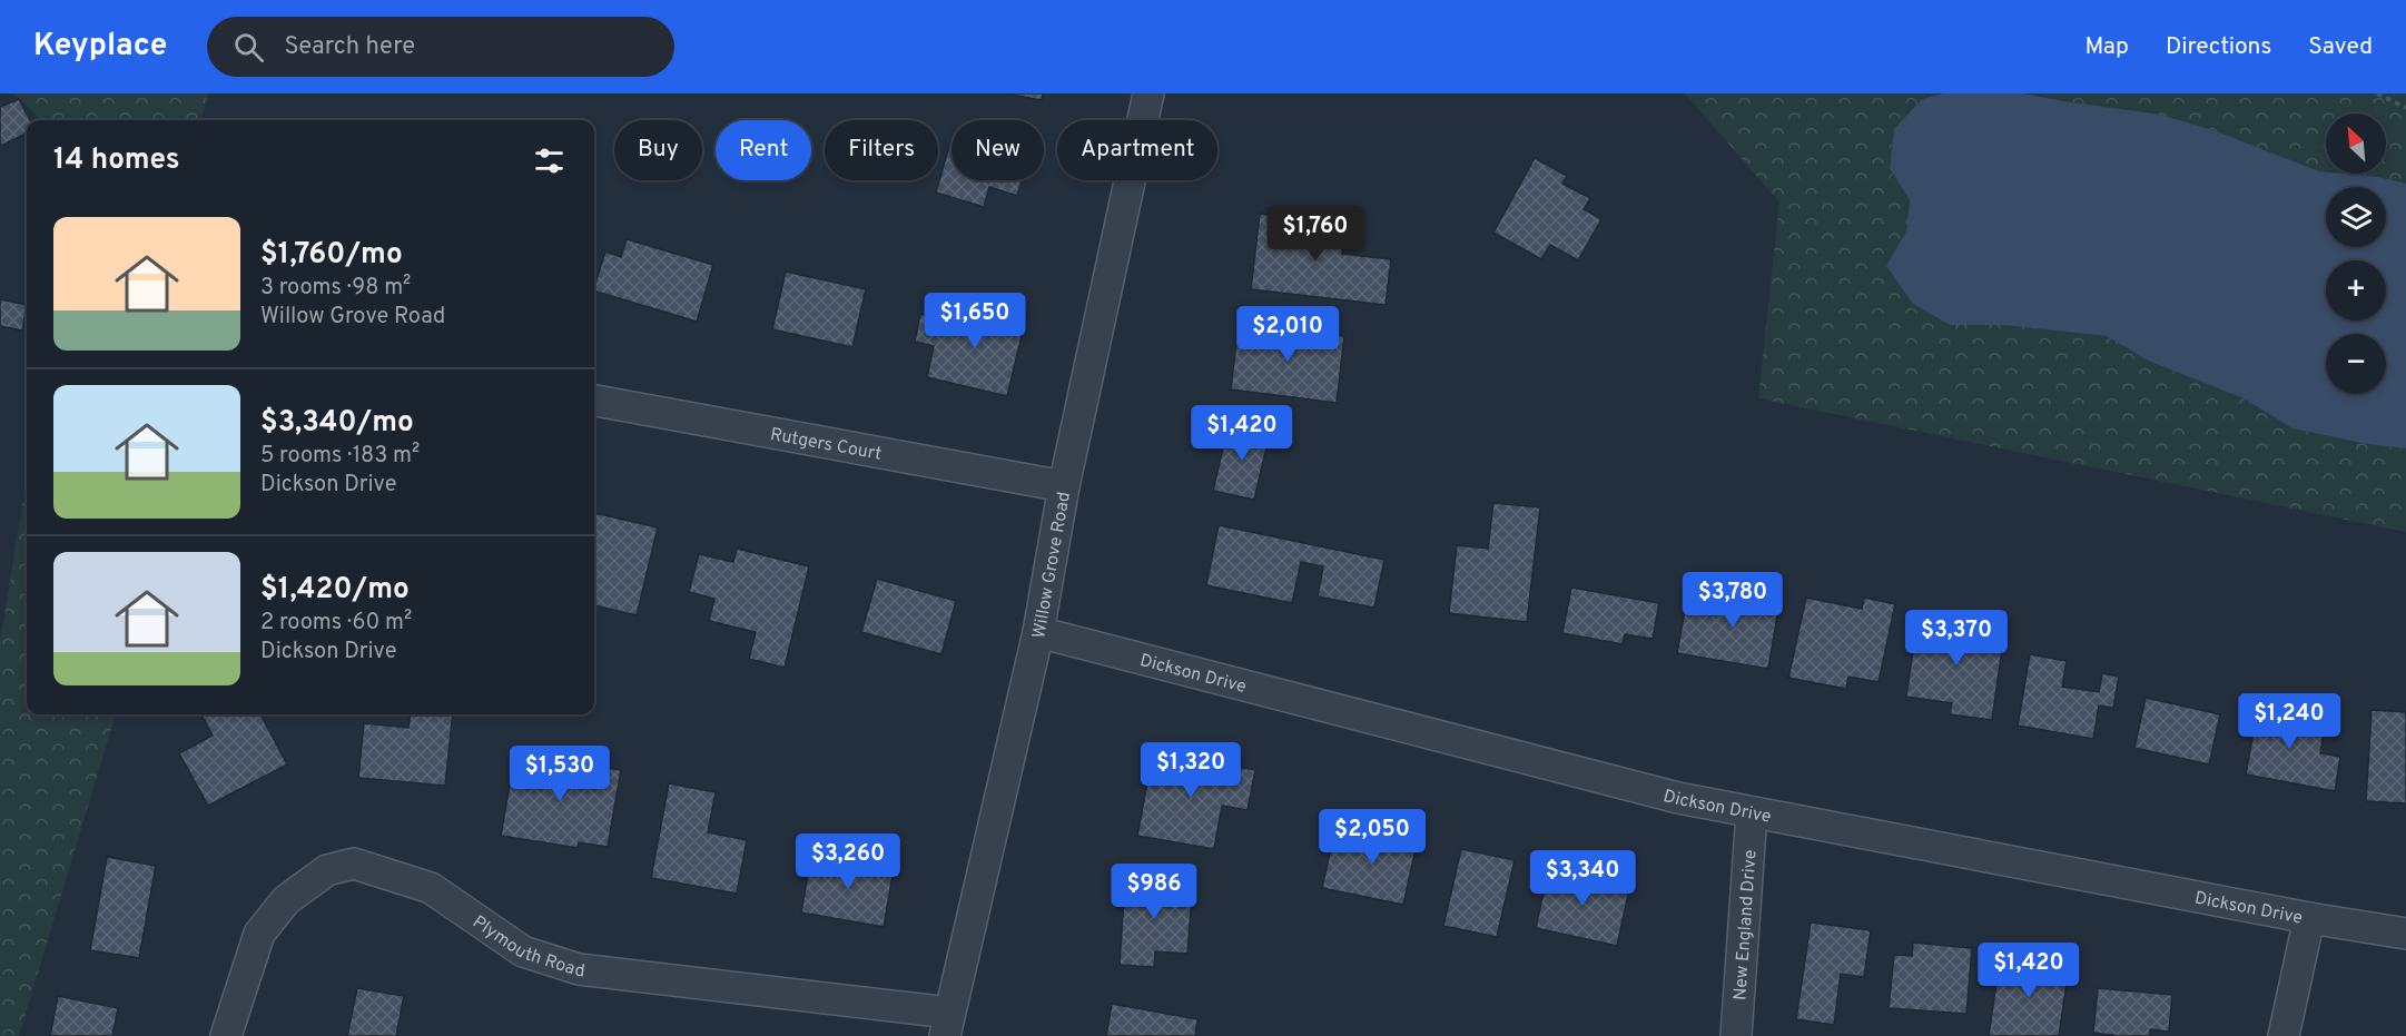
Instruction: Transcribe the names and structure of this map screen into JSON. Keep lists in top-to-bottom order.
{
  "streets": {
    "street": [
      "Rutgers Court",
      "Willow Grove Road",
      "Dickson Drive",
      "New England Drive",
      "Plymouth Road"
    ]
  },
  "crossings": [
    ["Rutgers Court", "Willow Grove Road"],
    ["Willow Grove Road", "Dickson Drive"],
    ["Willow Grove Road", "Plymouth Road"],
    ["Dickson Drive", "New England Drive"]
  ],
  "north": "top left",
  "page": {
    "header": "Keyplace",
    "search": "Search here",
    "nav": ["Map", "Directions", "Saved"],
    "map_buttons": ["+", "−"],
    "chip": [
      "Buy",
      "Rent",
      "Filters",
      "New",
      "Apartment"
    ],
    "heading": "14 homes",
    "list": [
      {
        "name": "$1,760/mo",
        "note": "3 rooms · 98 m² · Willow Grove Road"
      },
      {
        "name": "$3,340/mo",
        "note": "5 rooms · 183 m² · Dickson Drive"
      },
      {
        "name": "$1,420/mo",
        "note": "2 rooms · 60 m² · Dickson Drive"
      }
    ],
    "price": [
      "$1,760",
      "$1,650",
      "$2,010",
      "$1,420",
      "$3,780",
      "$3,370",
      "$1,240",
      "$1,320",
      "$1,530",
      "$2,050",
      "$3,260",
      "$3,340",
      "$986",
      "$1,420"
    ]
  }
}
